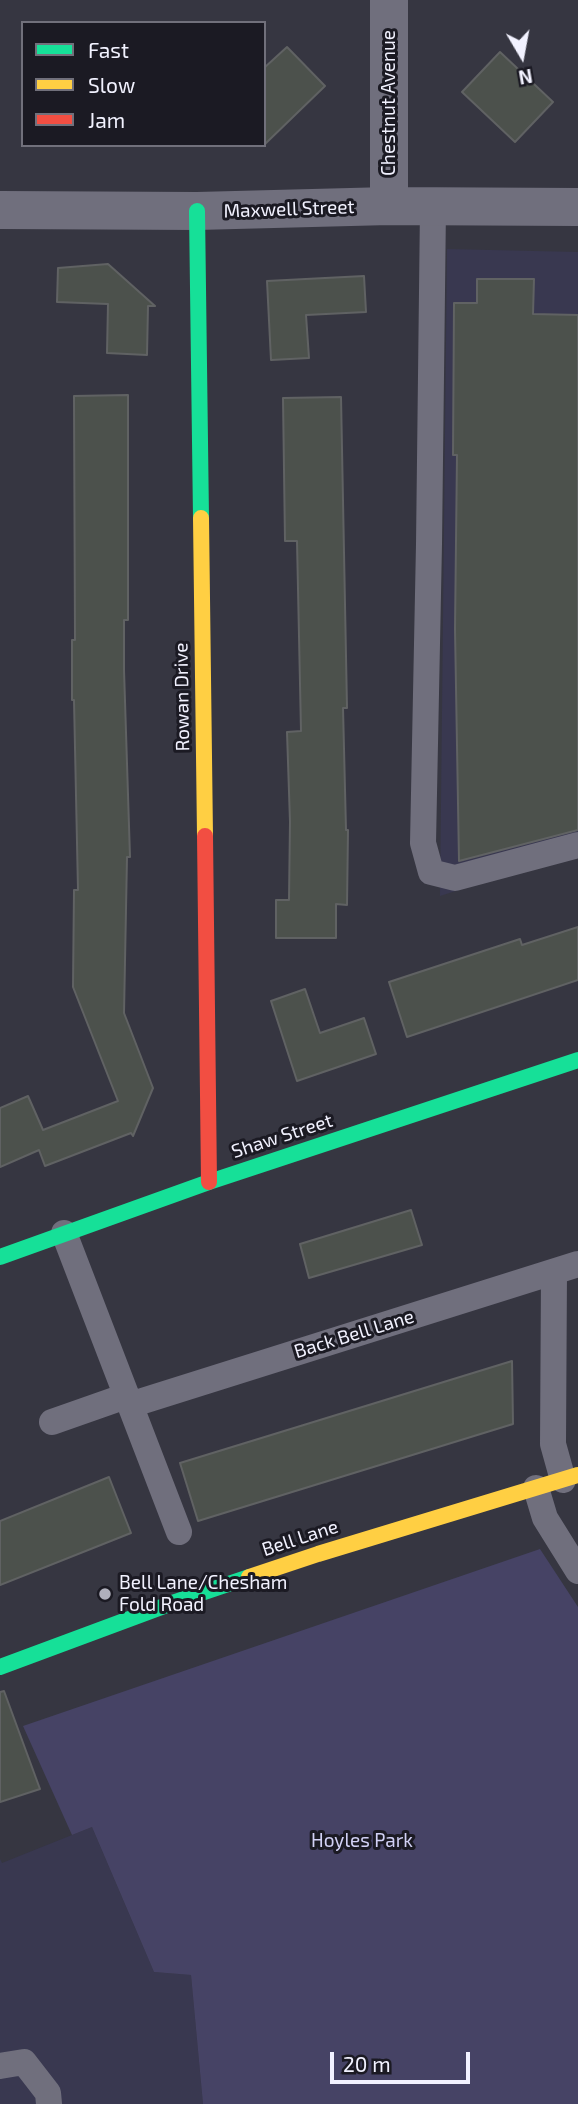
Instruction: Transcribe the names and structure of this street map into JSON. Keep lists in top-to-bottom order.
{
  "streets": {
    "street": [
      "Chestnut Avenue",
      "Maxwell Street",
      "Rowan Drive",
      "Shaw Street",
      "Bell Lane"
    ],
    "lane": ["Back Bell Lane"]
  },
  "crossings": [
    ["Chestnut Avenue", "Maxwell Street"],
    ["Maxwell Street", "Rowan Drive"],
    ["Rowan Drive", "Shaw Street"]
  ],
  "parks": ["Hoyles Park"],
  "places": ["Bell Lane/Chesham Fold Road"],
  "legend": ["Fast", "Slow", "Jam"],
  "scale_bar": "20 m",
  "north": "bottom"
}
